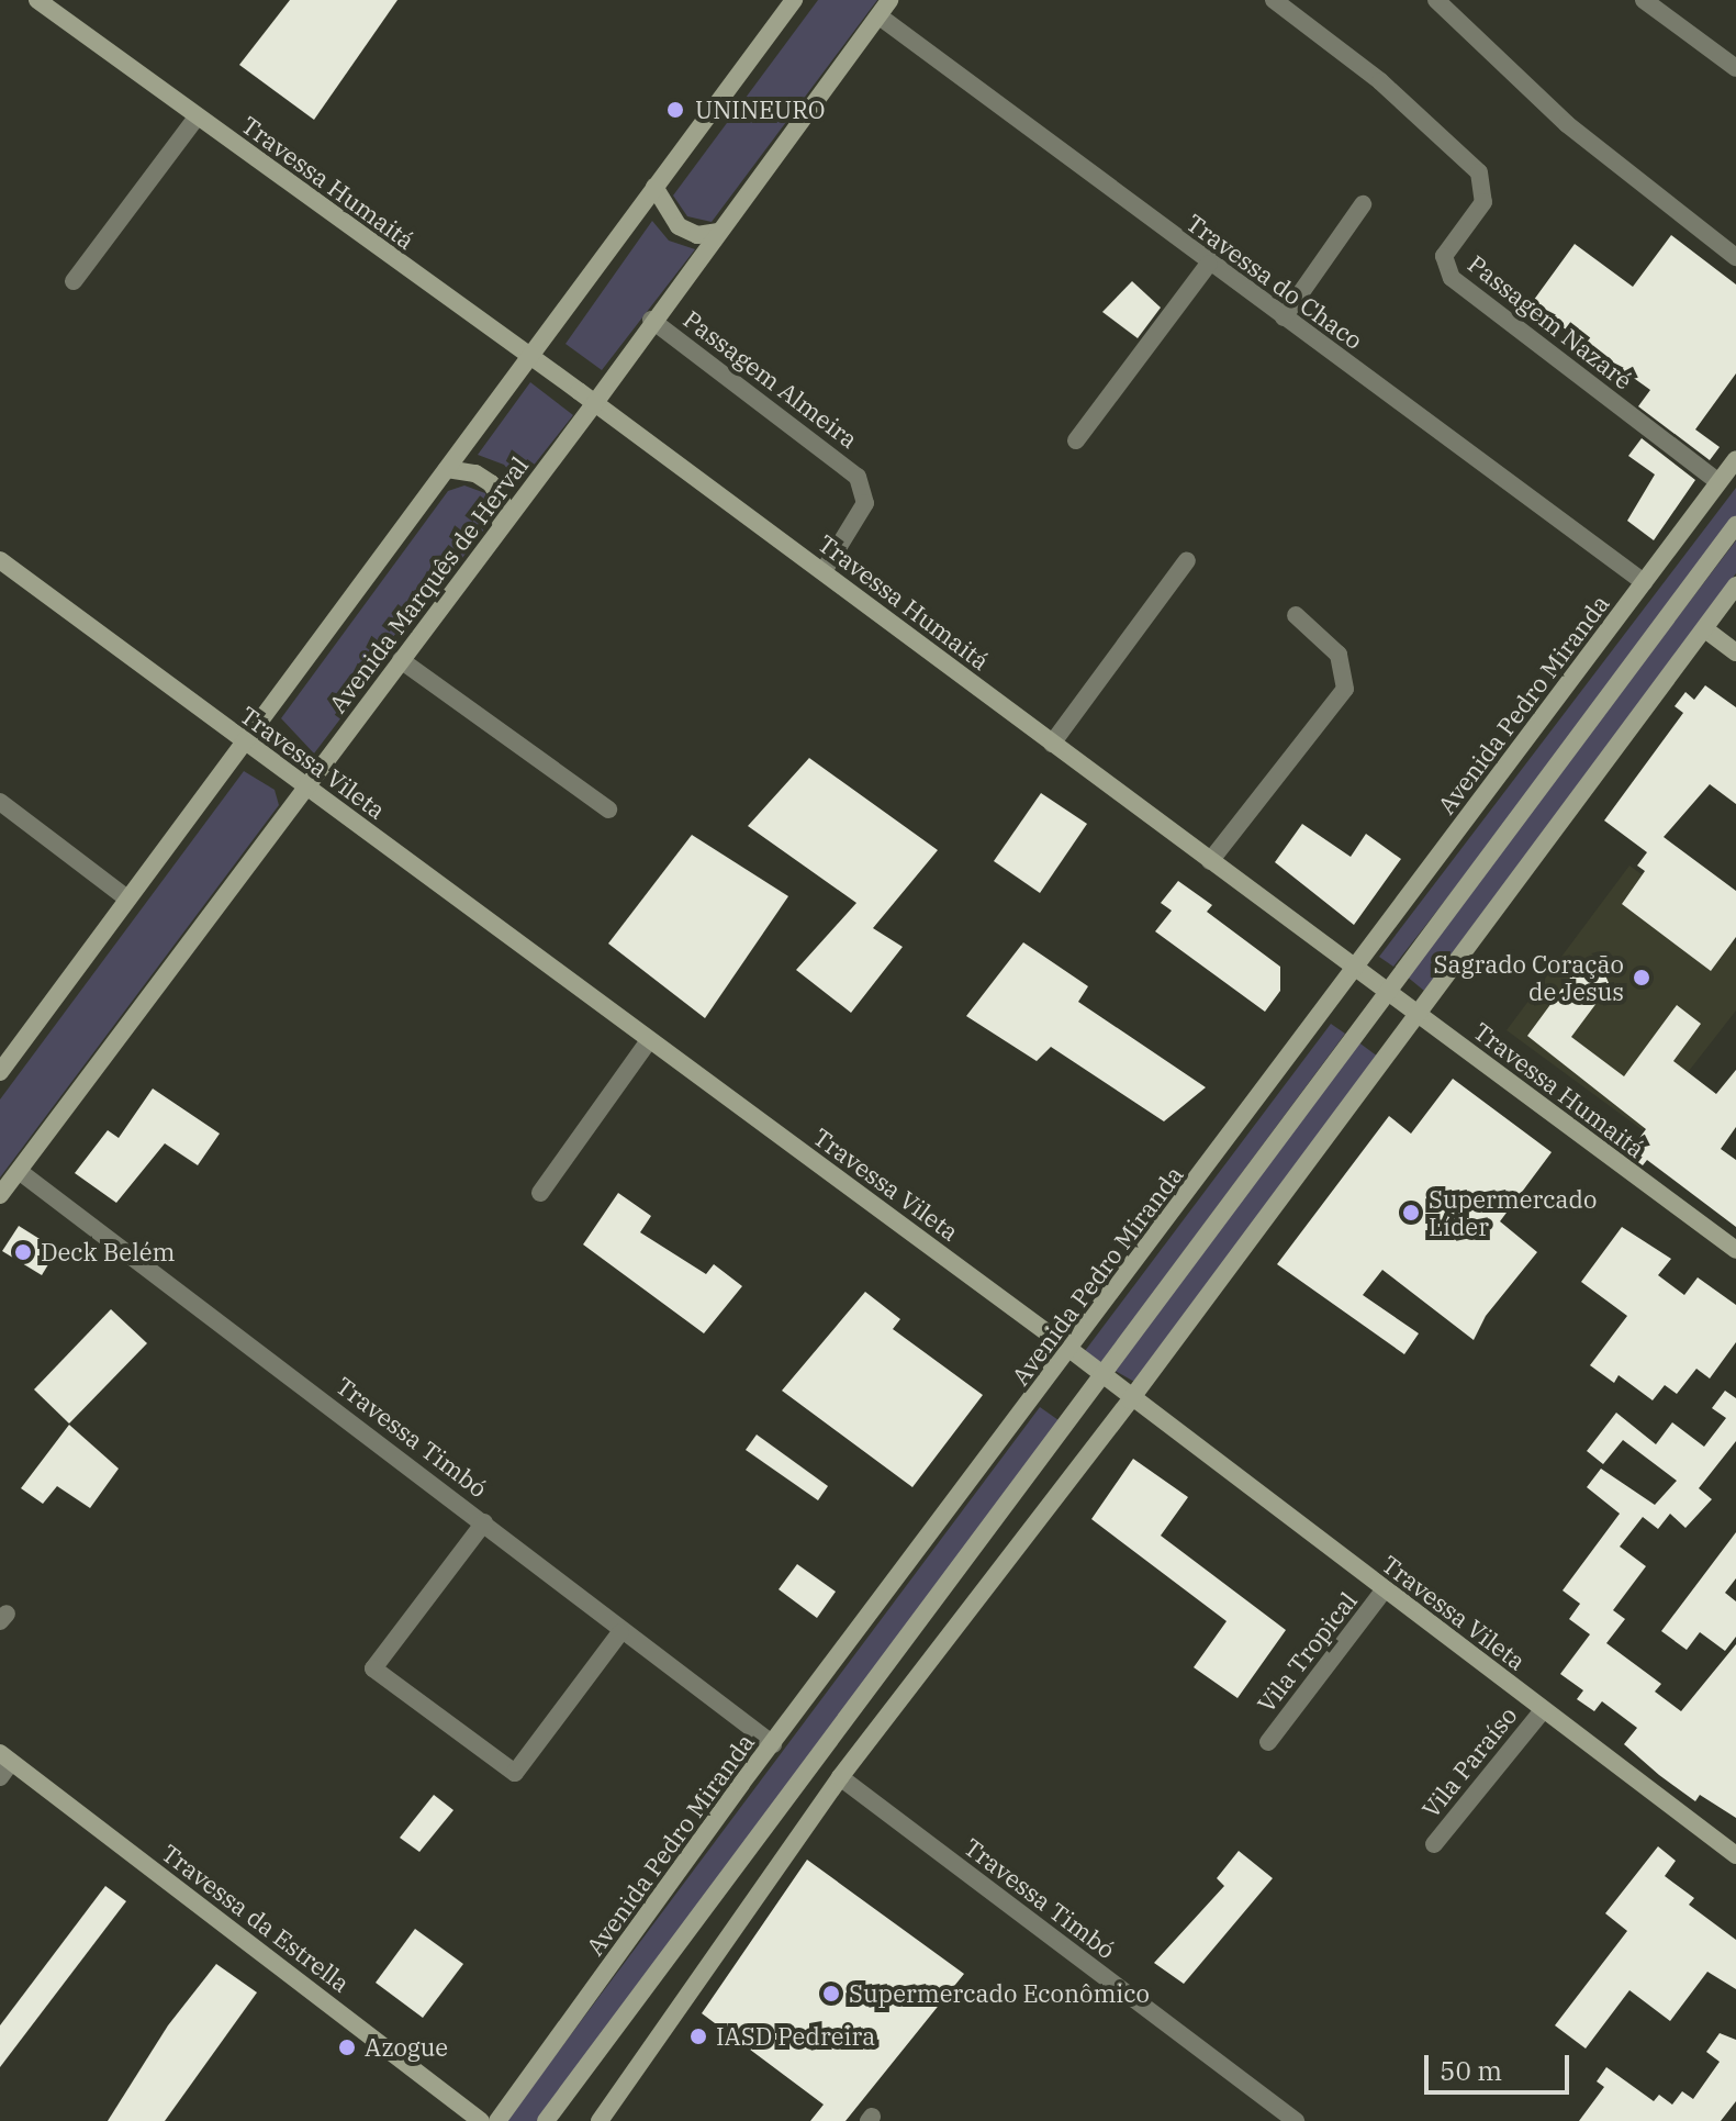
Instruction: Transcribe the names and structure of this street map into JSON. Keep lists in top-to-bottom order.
{
  "streets": {
    "main road": [
      "Travessa Humaitá",
      "Avenida Marquês de Herval",
      "Avenida Pedro Miranda",
      "Travessa Vileta",
      "Travessa da Estrella"
    ],
    "street": [
      "Travessa do Chaco",
      "Passagem Nazaré",
      "Passagem Almeira",
      "Travessa Timbó",
      "Vila Tropical",
      "Vila Paraíso"
    ]
  },
  "crossings": [
    ["Travessa Humaitá", "Passagem Almeira"],
    ["Travessa Humaitá", "Avenida Marquês de Herval"],
    ["Travessa Humaitá", "Avenida Pedro Miranda"],
    ["Travessa do Chaco", "Avenida Marquês de Herval"],
    ["Travessa do Chaco", "Avenida Pedro Miranda"],
    ["Passagem Nazaré", "Avenida Pedro Miranda"],
    ["Passagem Almeira", "Avenida Marquês de Herval"],
    ["Avenida Marquês de Herval", "Travessa Vileta"],
    ["Avenida Marquês de Herval", "Travessa Timbó"],
    ["Avenida Pedro Miranda", "Travessa Vileta"],
    ["Avenida Pedro Miranda", "Travessa Timbó"],
    ["Travessa Vileta", "Vila Tropical"],
    ["Travessa Vileta", "Vila Paraíso"]
  ],
  "places": [
    "UNINEURO",
    "Sagrado Coração de Jesus",
    "Supermercado Líder",
    "Deck Belém",
    "Supermercado Econômico",
    "IASD Pedreira",
    "Azogue"
  ],
  "scale_bar": "50 m"
}
